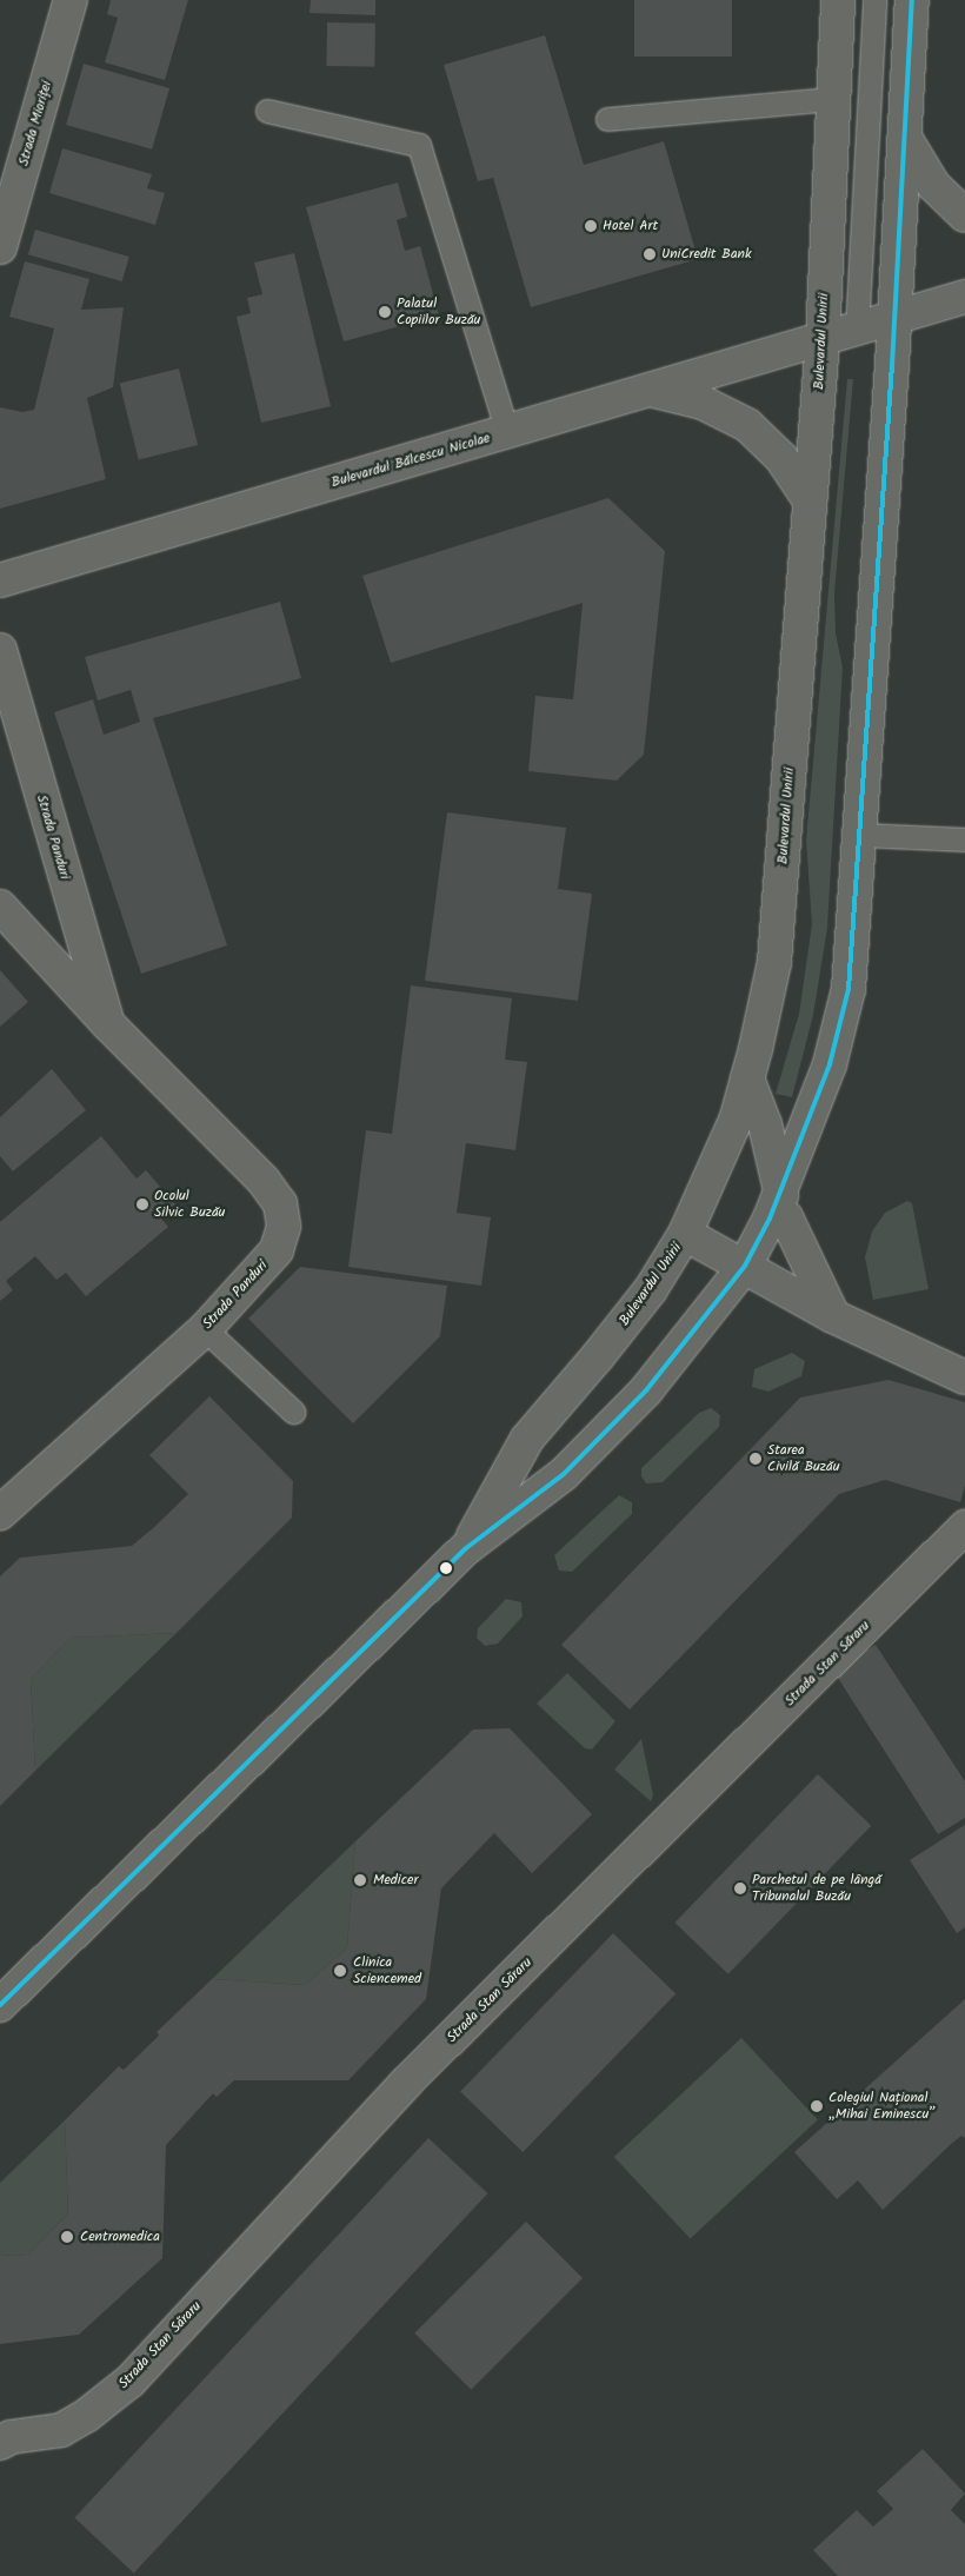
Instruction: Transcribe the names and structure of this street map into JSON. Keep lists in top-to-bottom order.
{
  "streets": {
    "street": [
      "Strada Mioriței",
      "Bulevardul Unirii",
      "Bulevardul Bălcescu Nicolae",
      "Strada Panduri",
      "Strada Stan Săraru"
    ]
  },
  "crossings": [
    ["Bulevardul Unirii", "Bulevardul Bălcescu Nicolae"]
  ],
  "places": [
    "Hotel Art",
    "UniCredit Bank",
    "Palatul Copiilor Buzău",
    "Ocolul Silvic Buzău",
    "Starea Civilă Buzău",
    "Medicer",
    "Parchetul de pe lângă Tribunalul Buzău",
    "Clinica Sciencemed",
    "Colegiul Național „Mihai Eminescu”",
    "Centromedica"
  ]
}
